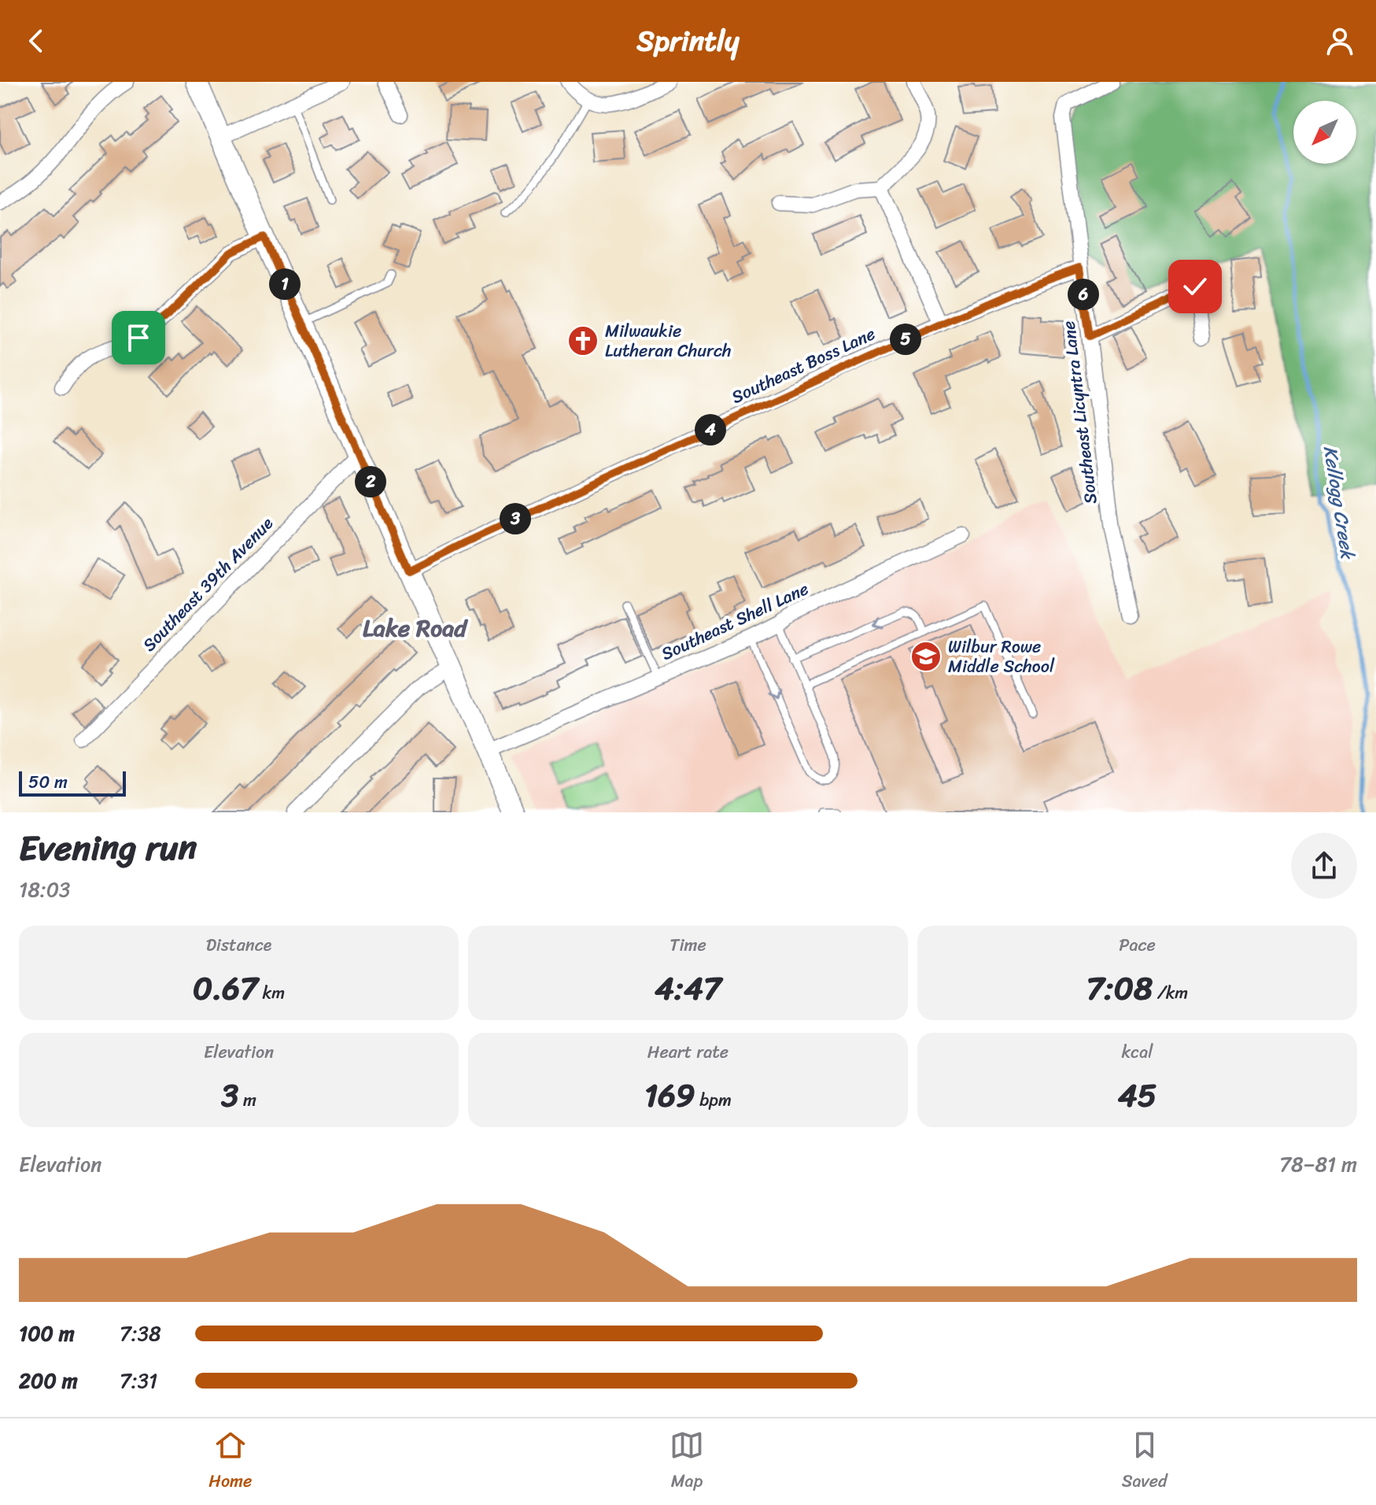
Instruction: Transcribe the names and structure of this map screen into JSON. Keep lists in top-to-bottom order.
{
  "streets": {
    "street": [
      "Southeast Boss Lane",
      "Southeast Licyntra Lane",
      "Southeast 39th Avenue",
      "Southeast Shell Lane"
    ]
  },
  "crossings": [
    ["Southeast Boss Lane", "Southeast Licyntra Lane"]
  ],
  "districts": ["Lake Road"],
  "water": ["Kellogg Creek"],
  "places": {
    "church": ["Milwaukie Lutheran Church"],
    "school or university": ["Wilbur Rowe Middle School"]
  },
  "scale_bar": "50 m",
  "north": "bottom left",
  "page": {
    "header": "Sprintly",
    "pins": [
      "1",
      "6",
      "5",
      "4",
      "2",
      "3"
    ],
    "scale": "50 m",
    "heading": ["Evening run", "18:03"],
    "stats": [
      ["Distance", "0.67 km"],
      ["Time", "4:47"],
      ["Pace", "7:08 /km"],
      ["Elevation", "3 m"],
      ["Heart rate", "169 bpm"],
      ["kcal", "45"]
    ],
    "chart": ["Elevation", "78–81 m"],
    "list": [
      {
        "name": "100 m",
        "note": "7:38"
      },
      {
        "name": "200 m",
        "note": "7:31"
      }
    ],
    "tabs": ["Home", "Map", "Saved"]
  }
}
